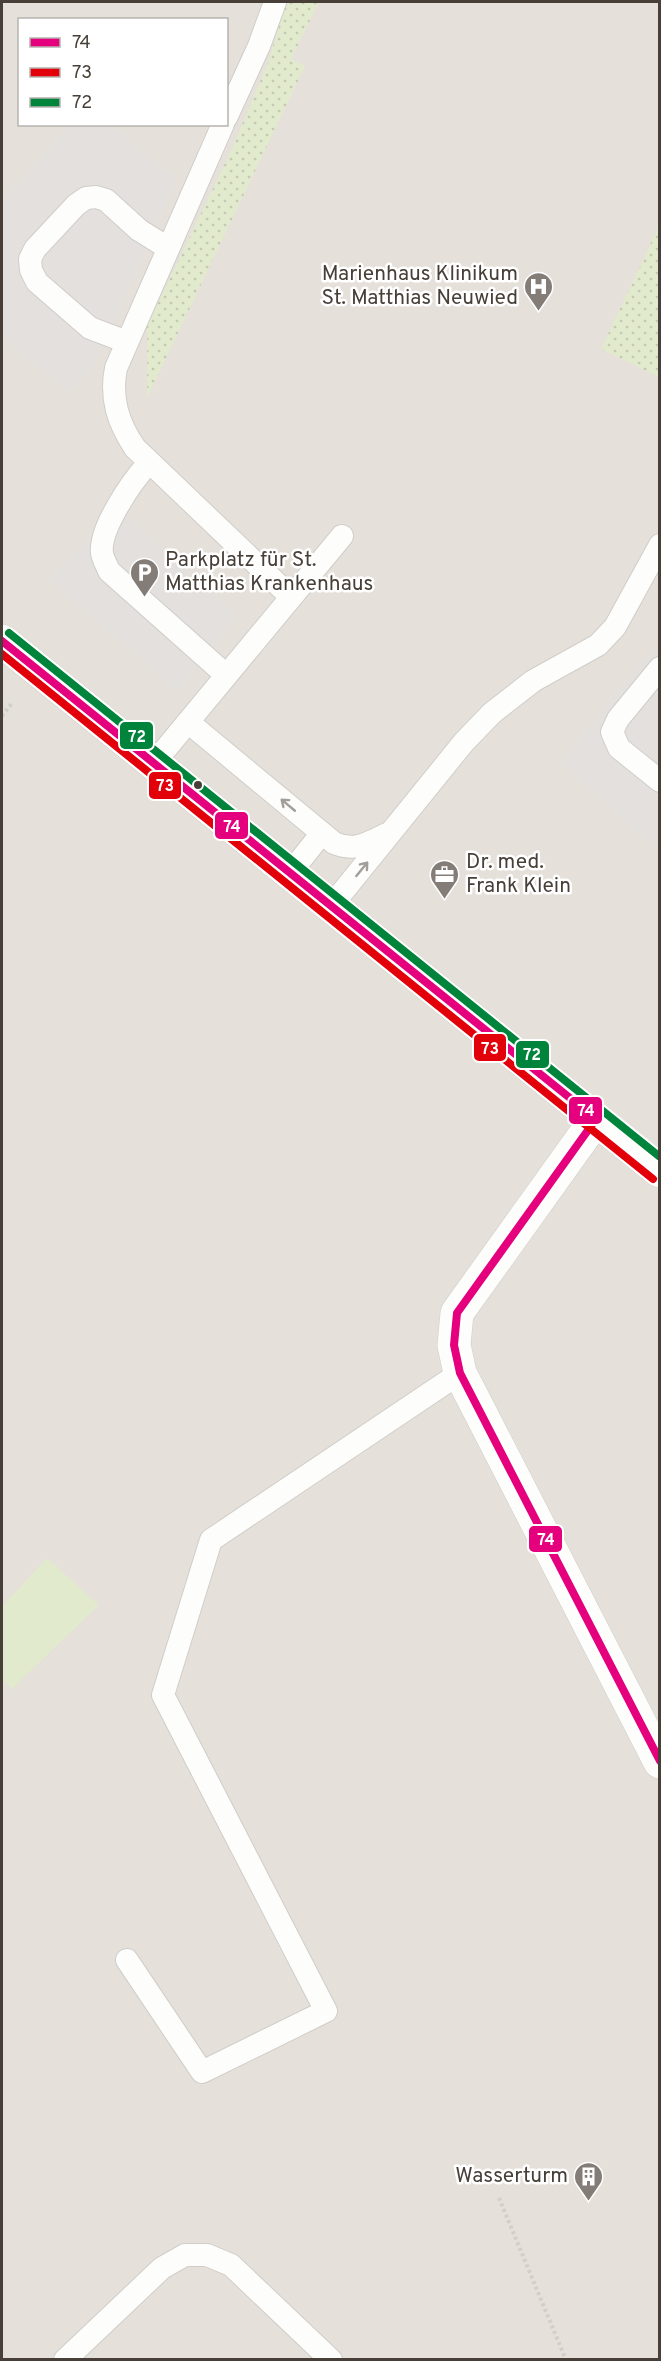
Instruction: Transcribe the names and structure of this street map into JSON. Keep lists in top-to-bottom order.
{
  "places": {
    "hospital": ["Marienhaus Klinikum St. Matthias Neuwied"],
    "parking": ["Parkplatz für St. Matthias Krankenhaus"],
    "office": ["Dr. med. Frank Klein"],
    "building": ["Wasserturm"]
  },
  "lines": ["transit line 72", "transit line 74", "transit line 73"],
  "legend": ["74", "73", "72"]
}
